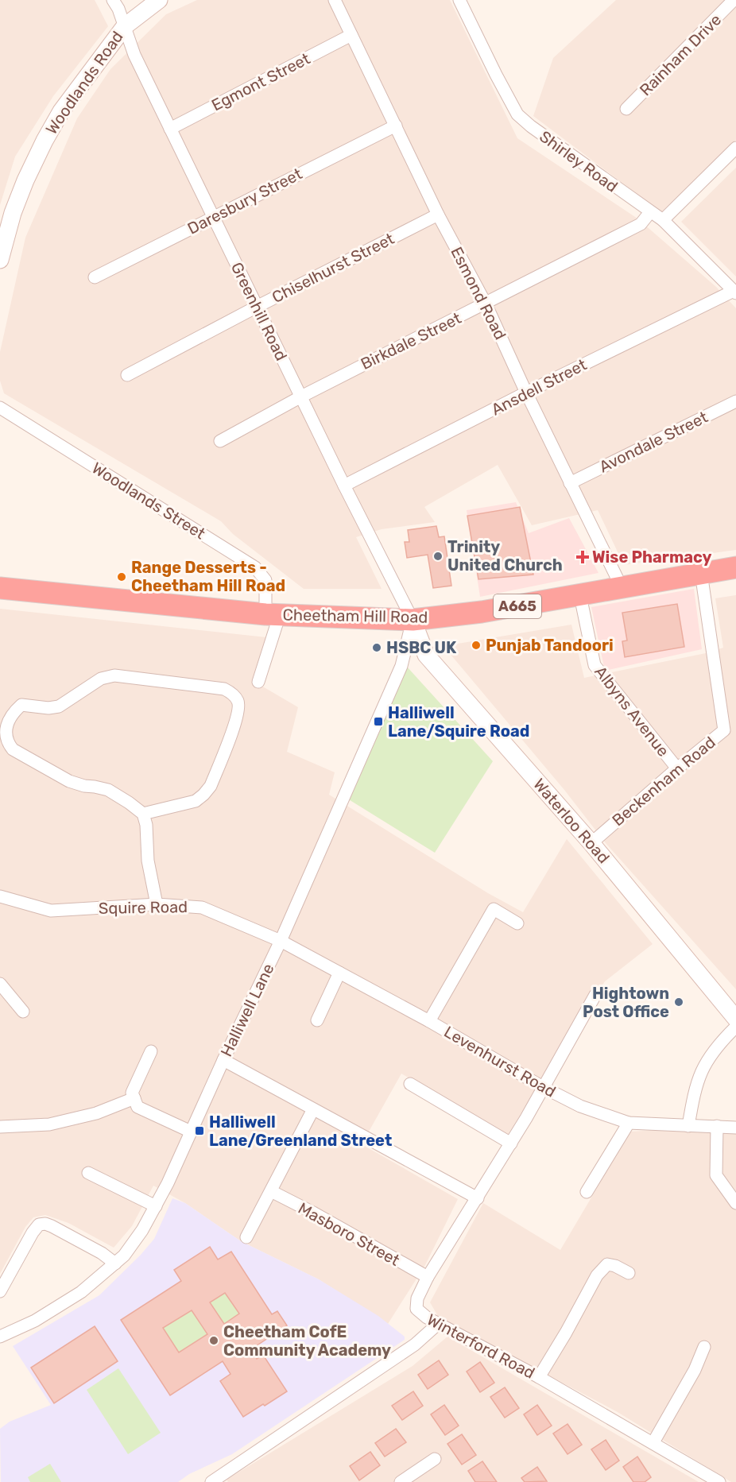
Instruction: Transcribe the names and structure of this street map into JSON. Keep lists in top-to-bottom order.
{
  "streets": {
    "highway": ["A665", "Cheetham Hill Road"],
    "main road": ["Woodlands Road", "Waterloo Road"],
    "street": [
      "Rainham Drive",
      "Egmont Street",
      "Shirley Road",
      "Daresbury Street",
      "Chiselhurst Street",
      "Esmond Road",
      "Greenhill Road",
      "Birkdale Street",
      "Ansdell Street",
      "Avondale Street",
      "Woodlands Street",
      "Albyns Avenue",
      "Beckenham Road",
      "Squire Road",
      "Halliwell Lane",
      "Levenhurst Road",
      "Masboro Street",
      "Winterford Road"
    ]
  },
  "crossings": [
    ["Egmont Street", "Esmond Road"],
    ["Egmont Street", "Greenhill Road"],
    ["Woodlands Road", "Greenhill Road"],
    ["Shirley Road", "Birkdale Street"],
    ["Shirley Road", "Ansdell Street"],
    ["Daresbury Street", "Esmond Road"],
    ["Daresbury Street", "Greenhill Road"],
    ["Chiselhurst Street", "Esmond Road"],
    ["Chiselhurst Street", "Greenhill Road"],
    ["Esmond Road", "Birkdale Street"],
    ["Esmond Road", "Ansdell Street"],
    ["Esmond Road", "Avondale Street"],
    ["Esmond Road", "Cheetham Hill Road"],
    ["Greenhill Road", "Birkdale Street"],
    ["Greenhill Road", "Ansdell Street"],
    ["Greenhill Road", "Cheetham Hill Road"],
    ["Greenhill Road", "Waterloo Road"],
    ["Greenhill Road", "Halliwell Lane"],
    ["Woodlands Street", "Cheetham Hill Road"],
    ["Cheetham Hill Road", "Albyns Avenue"],
    ["Cheetham Hill Road", "Beckenham Road"],
    ["Cheetham Hill Road", "Waterloo Road"],
    ["Cheetham Hill Road", "Halliwell Lane"],
    ["Albyns Avenue", "Beckenham Road"],
    ["Beckenham Road", "Waterloo Road"],
    ["Waterloo Road", "Halliwell Lane"],
    ["Squire Road", "Halliwell Lane"],
    ["Squire Road", "Levenhurst Road"],
    ["Halliwell Lane", "Levenhurst Road"],
    ["Levenhurst Road", "Winterford Road"],
    ["Masboro Street", "Winterford Road"]
  ],
  "places": {
    "other": [
      "Trinity United Church",
      "Range Desserts - Cheetham Hill Road",
      "Punjab Tandoori",
      "HSBC UK",
      "Hightown Post Office",
      "Cheetham CofE Community Academy"
    ],
    "health": ["Wise Pharmacy"],
    "transit": ["Halliwell Lane/Squire Road", "Halliwell Lane/Greenland Street"]
  }
}
